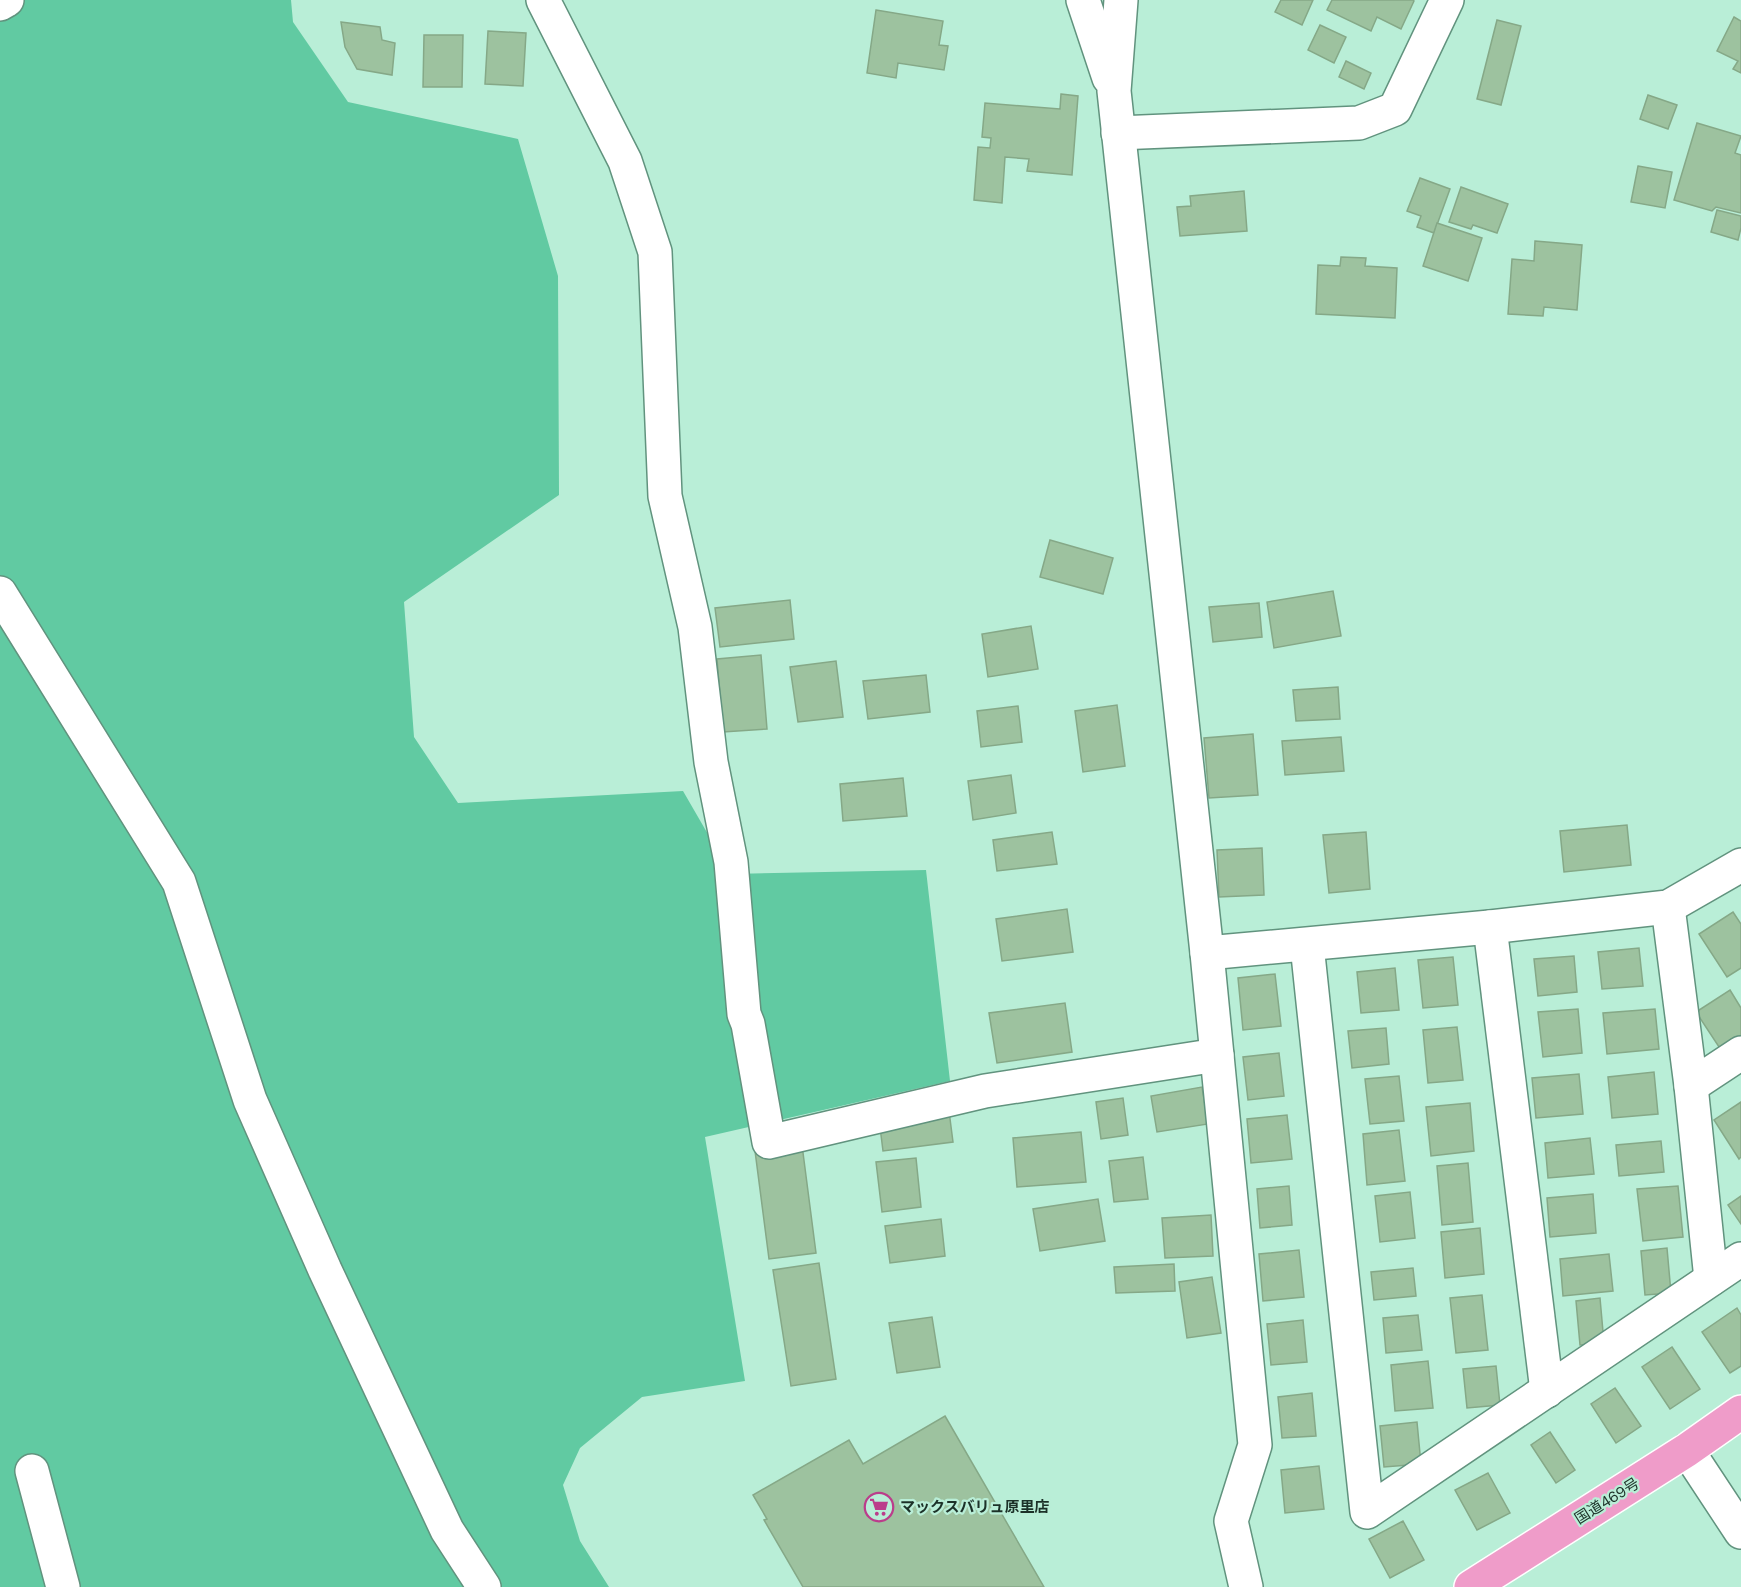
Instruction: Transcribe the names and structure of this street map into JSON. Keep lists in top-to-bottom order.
{
  "streets": {
    "highway": ["国道469号"]
  },
  "places": {
    "supermarket": ["マックスバリュ原里店"]
  }
}
